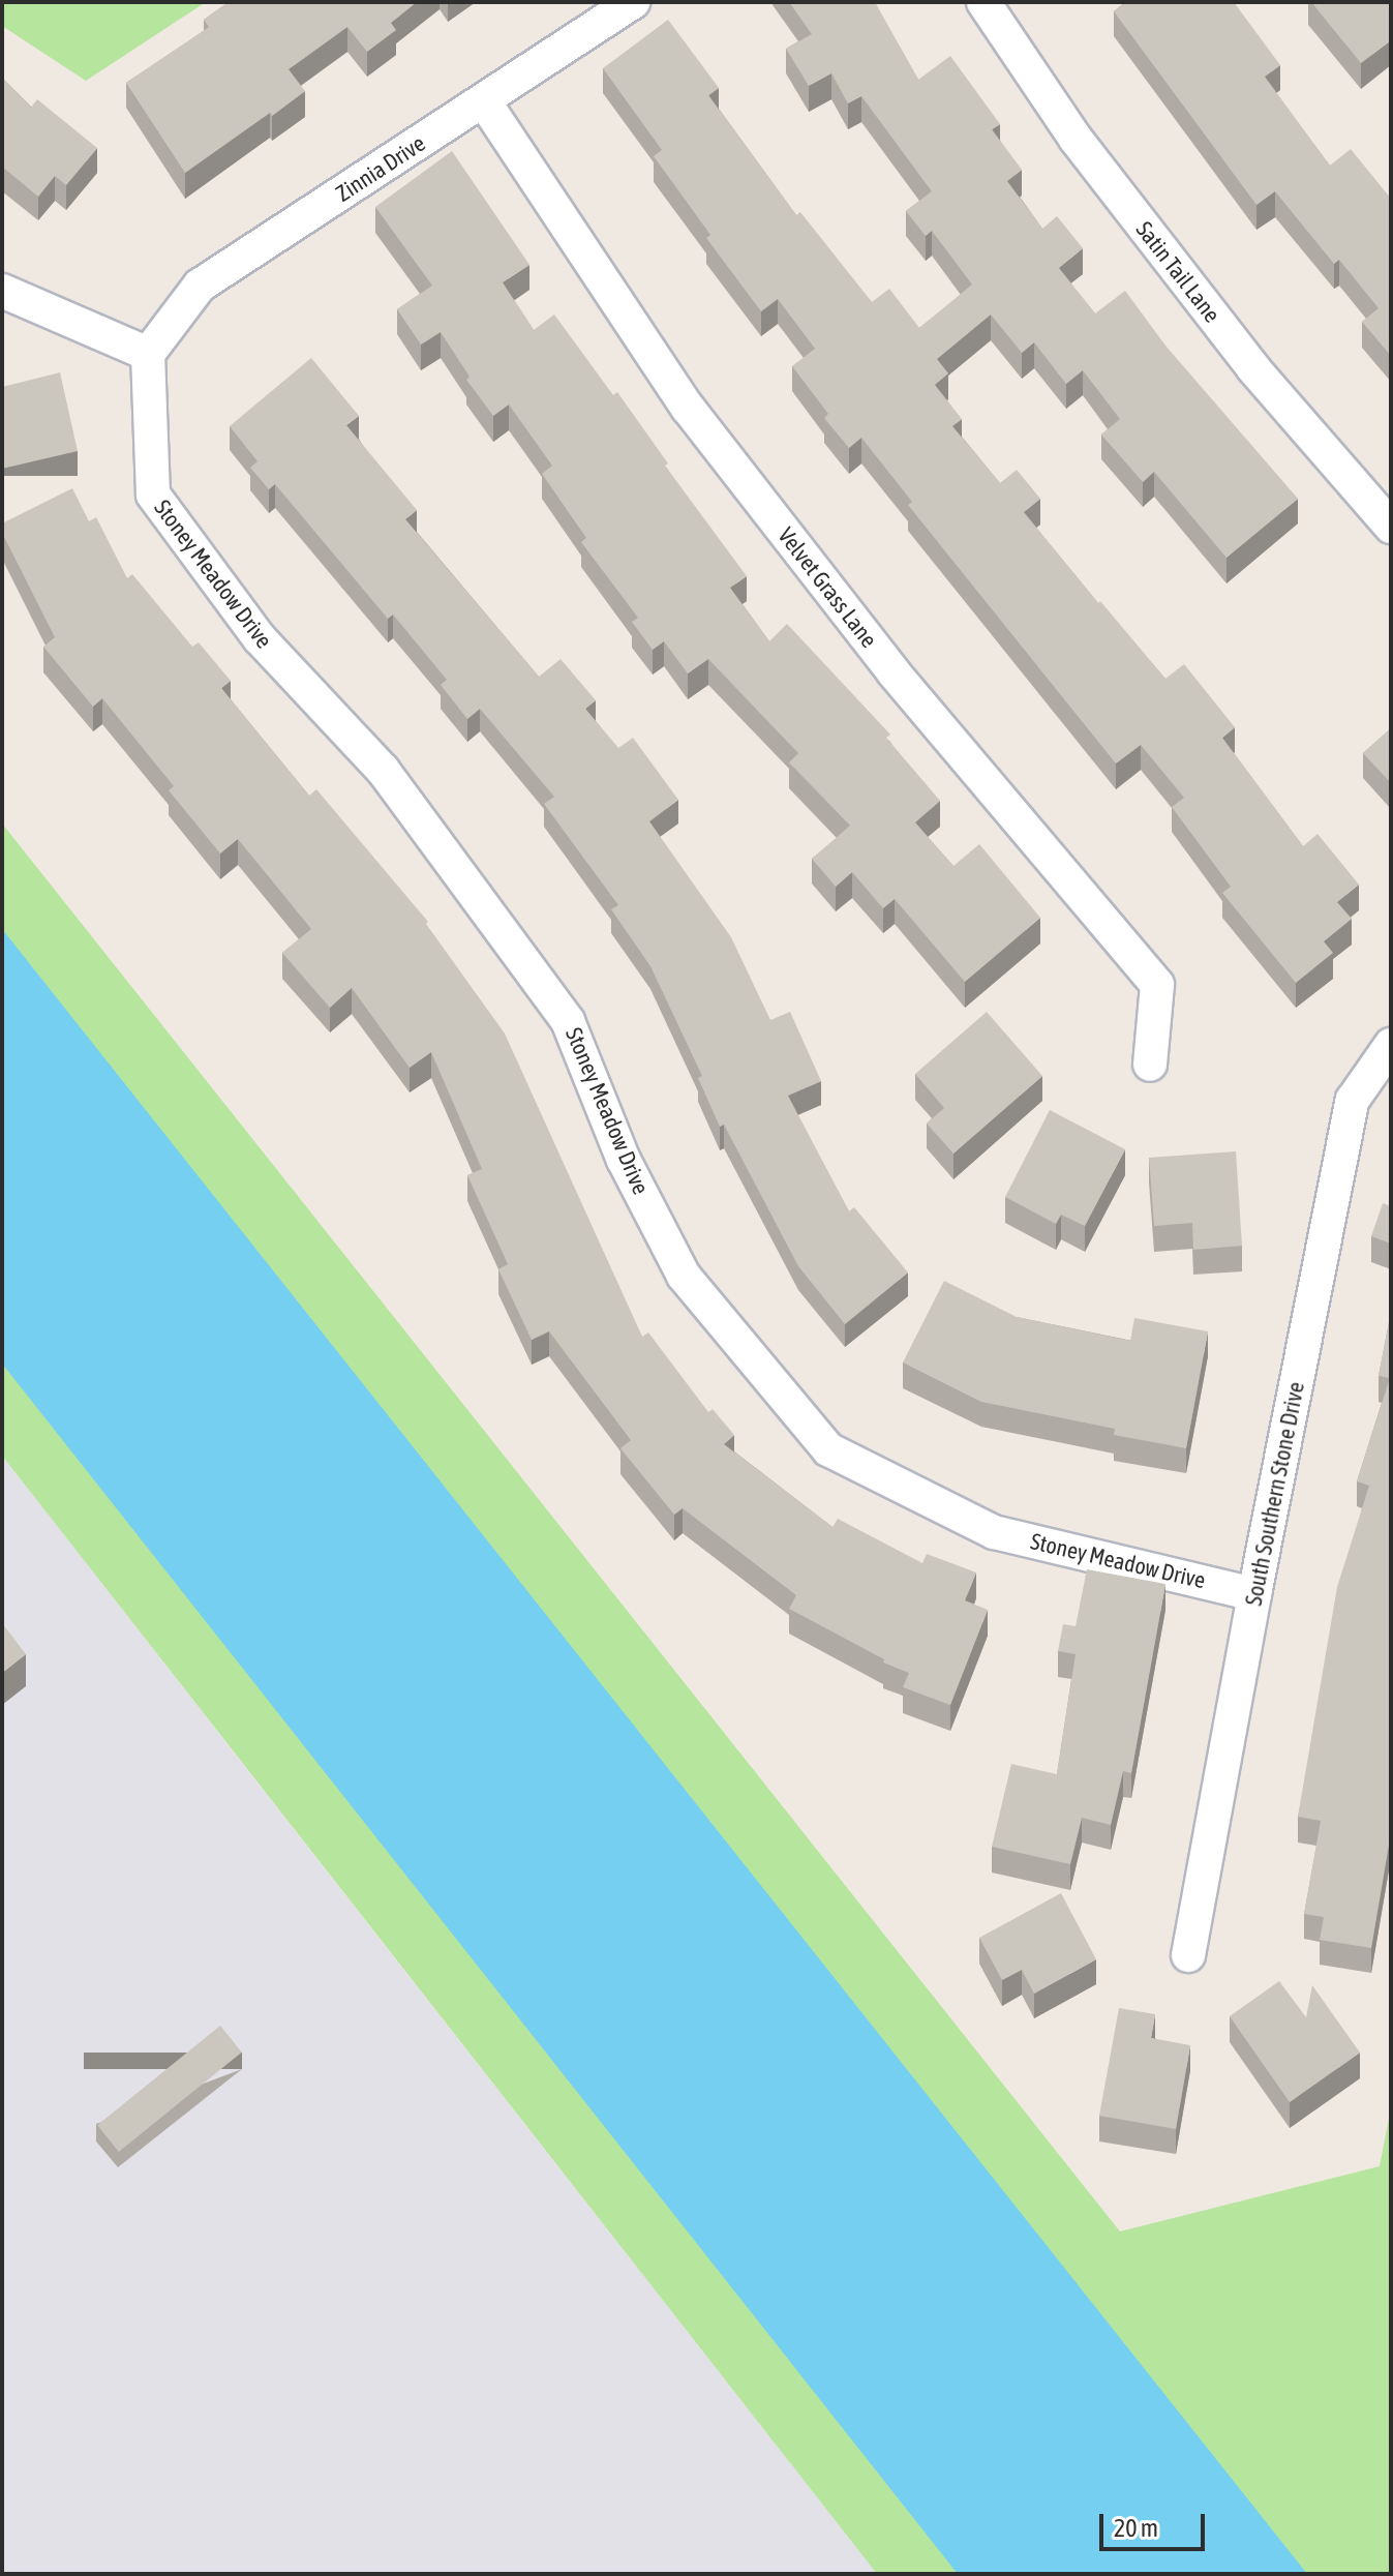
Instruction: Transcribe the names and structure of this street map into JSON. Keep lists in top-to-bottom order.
{
  "streets": {
    "street": [
      "Zinnia Drive",
      "Satin Tail Lane",
      "Stoney Meadow Drive",
      "Velvet Grass Lane",
      "South Southern Stone Drive"
    ]
  },
  "crossings": [
    ["Zinnia Drive", "Stoney Meadow Drive"],
    ["Zinnia Drive", "Velvet Grass Lane"],
    ["Stoney Meadow Drive", "South Southern Stone Drive"]
  ],
  "scale_bar": "20 m"
}
